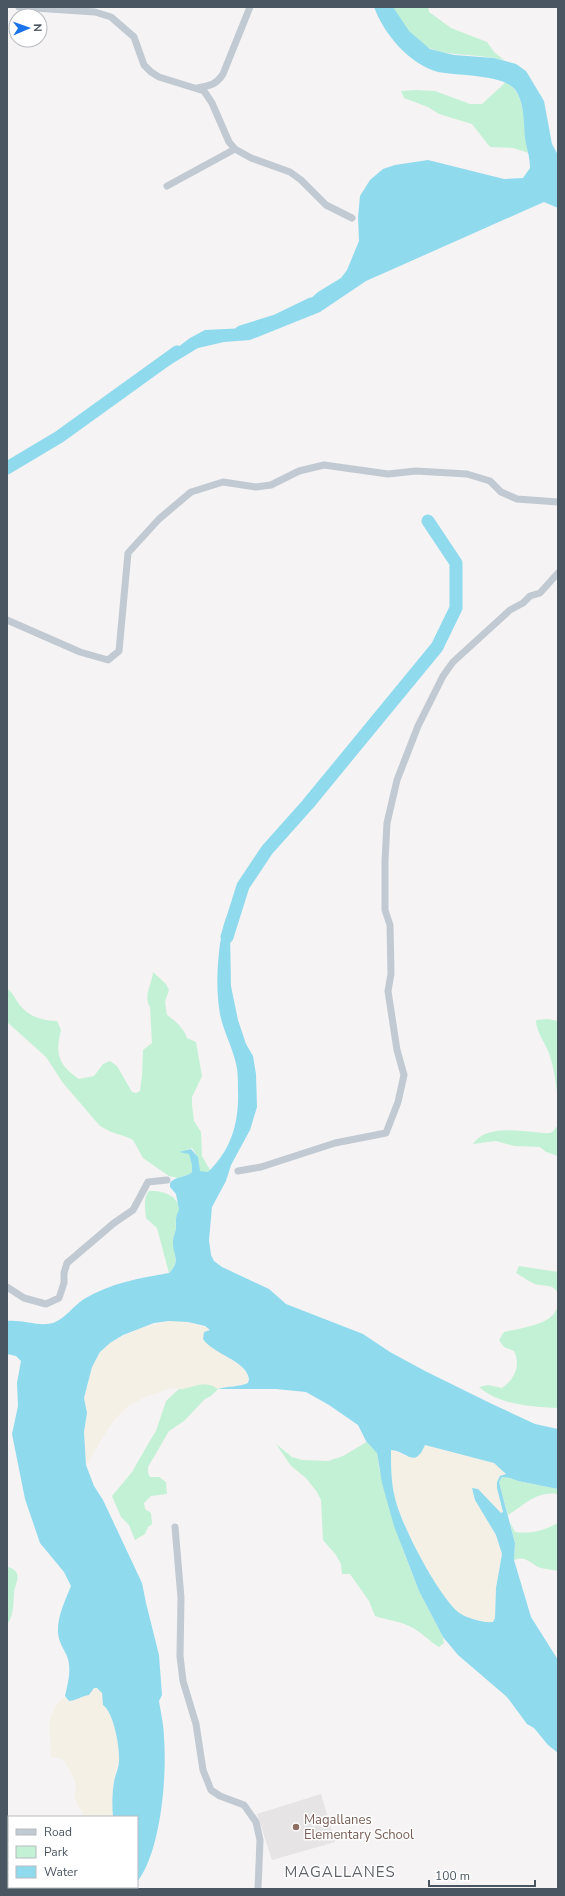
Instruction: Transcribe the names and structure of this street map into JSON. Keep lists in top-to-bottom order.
{
  "districts": ["MAGALLANES"],
  "places": ["Magallanes Elementary School"],
  "legend": ["Road", "Park", "Water"],
  "scale_bar": "100 m",
  "north": "right"
}
